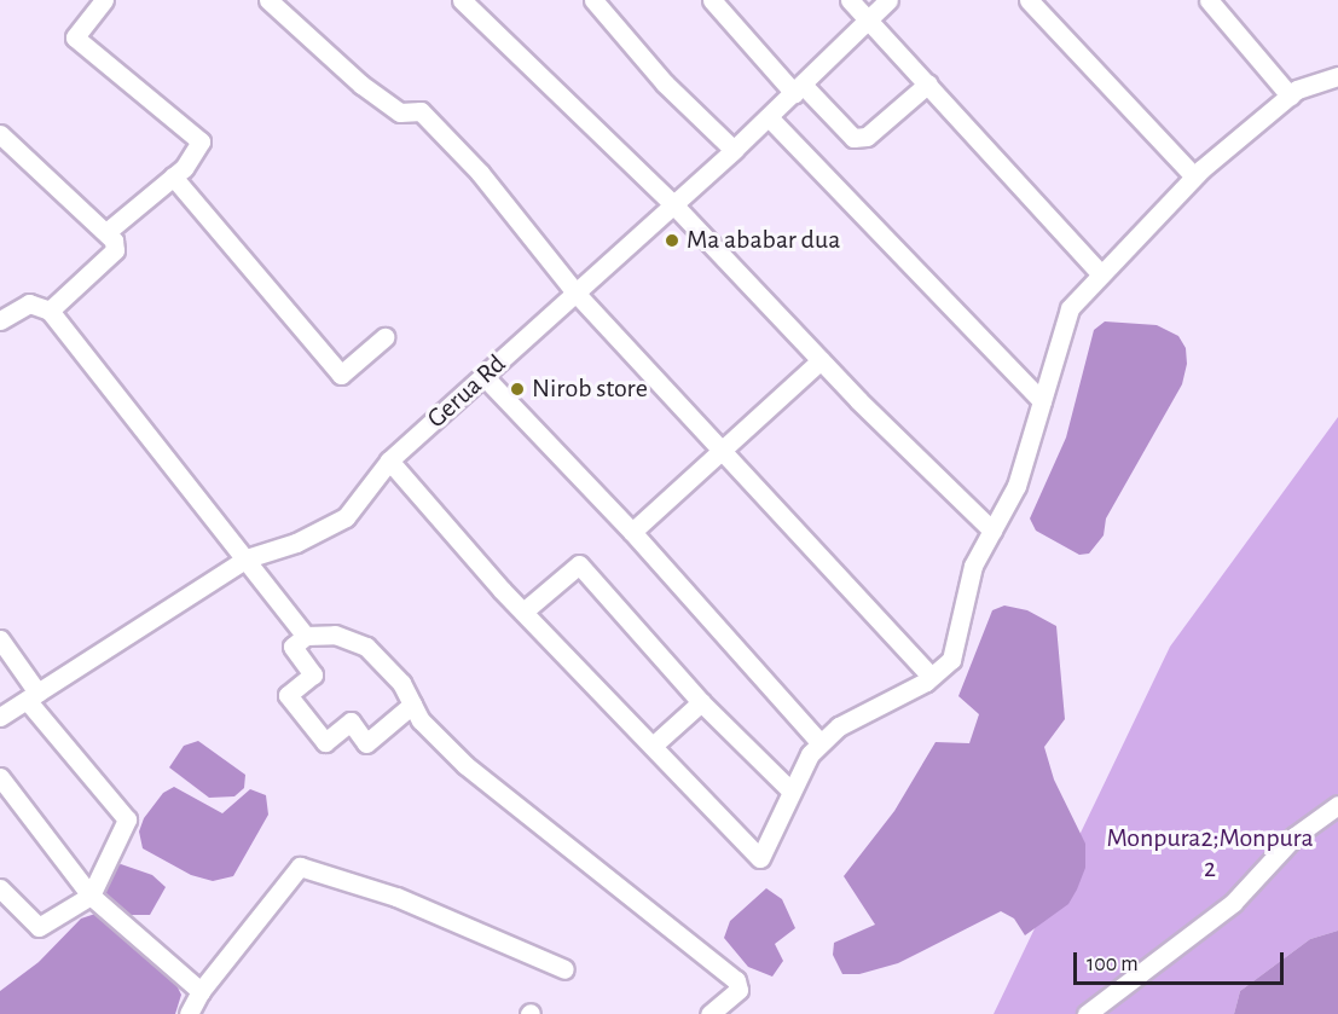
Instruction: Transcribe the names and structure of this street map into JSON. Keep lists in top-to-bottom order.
{
  "streets": {
    "street": ["Gerua Rd"]
  },
  "parks": ["Monpura2;Monpura 2"],
  "places": ["Ma ababar dua", "Nirob store"],
  "scale_bar": "100 m"
}
